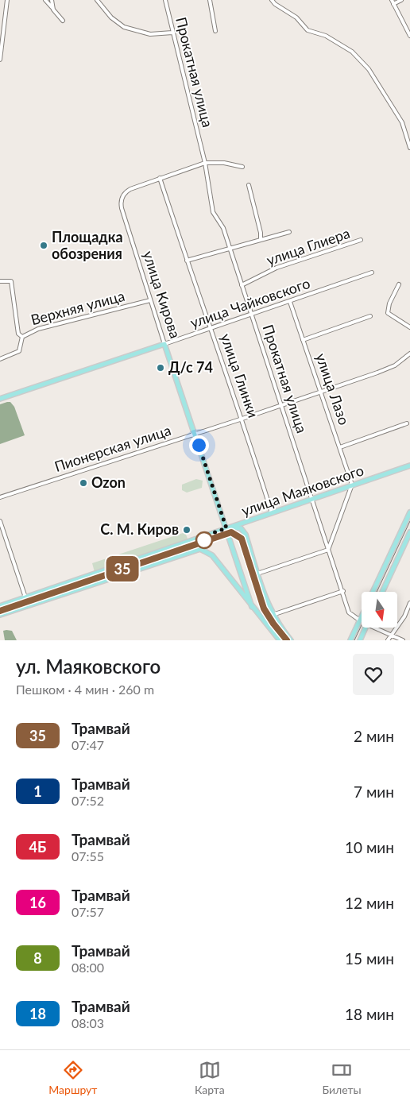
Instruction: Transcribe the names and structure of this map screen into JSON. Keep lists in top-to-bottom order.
{
  "streets": {
    "main road": ["улица Кирова", "улица Чайковского", "улица Маяковского"],
    "street": [
      "Прокатная улица",
      "улица Глиера",
      "Верхняя улица",
      "улица Глинки",
      "улица Лазо",
      "Пионерская улица"
    ]
  },
  "crossings": [
    ["Прокатная улица", "улица Глиера"],
    ["Прокатная улица", "улица Чайковского"],
    ["Прокатная улица", "Пионерская улица"],
    ["Прокатная улица", "улица Маяковского"],
    ["улица Кирова", "улица Чайковского"],
    ["улица Кирова", "Верхняя улица"],
    ["улица Кирова", "улица Глинки"],
    ["улица Кирова", "Пионерская улица"],
    ["улица Кирова", "улица Маяковского"],
    ["улица Чайковского", "улица Глинки"],
    ["улица Чайковского", "улица Лазо"],
    ["улица Глинки", "Пионерская улица"],
    ["улица Глинки", "улица Маяковского"],
    ["улица Лазо", "Пионерская улица"],
    ["улица Лазо", "улица Маяковского"]
  ],
  "places": [
    "Площадка обозрения",
    "Д/с 74",
    "Ozon",
    "С. М. Киров"
  ],
  "lines": ["tram line 35"],
  "north": "bottom",
  "page": {
    "on_map": "35",
    "heading": ["ул. Маяковского", "Пешком · 4 мин · 260 m"],
    "list": [
      {
        "mark": "35",
        "name": "Трамвай",
        "note": "07:47",
        "value": "2 мин"
      },
      {
        "mark": "1",
        "name": "Трамвай",
        "note": "07:52",
        "value": "7 мин"
      },
      {
        "mark": "4Б",
        "name": "Трамвай",
        "note": "07:55",
        "value": "10 мин"
      },
      {
        "mark": "16",
        "name": "Трамвай",
        "note": "07:57",
        "value": "12 мин"
      },
      {
        "mark": "8",
        "name": "Трамвай",
        "note": "08:00",
        "value": "15 мин"
      },
      {
        "mark": "18",
        "name": "Трамвай",
        "note": "08:03",
        "value": "18 мин"
      }
    ],
    "tabs": ["Маршрут", "Карта", "Билеты"]
  }
}
